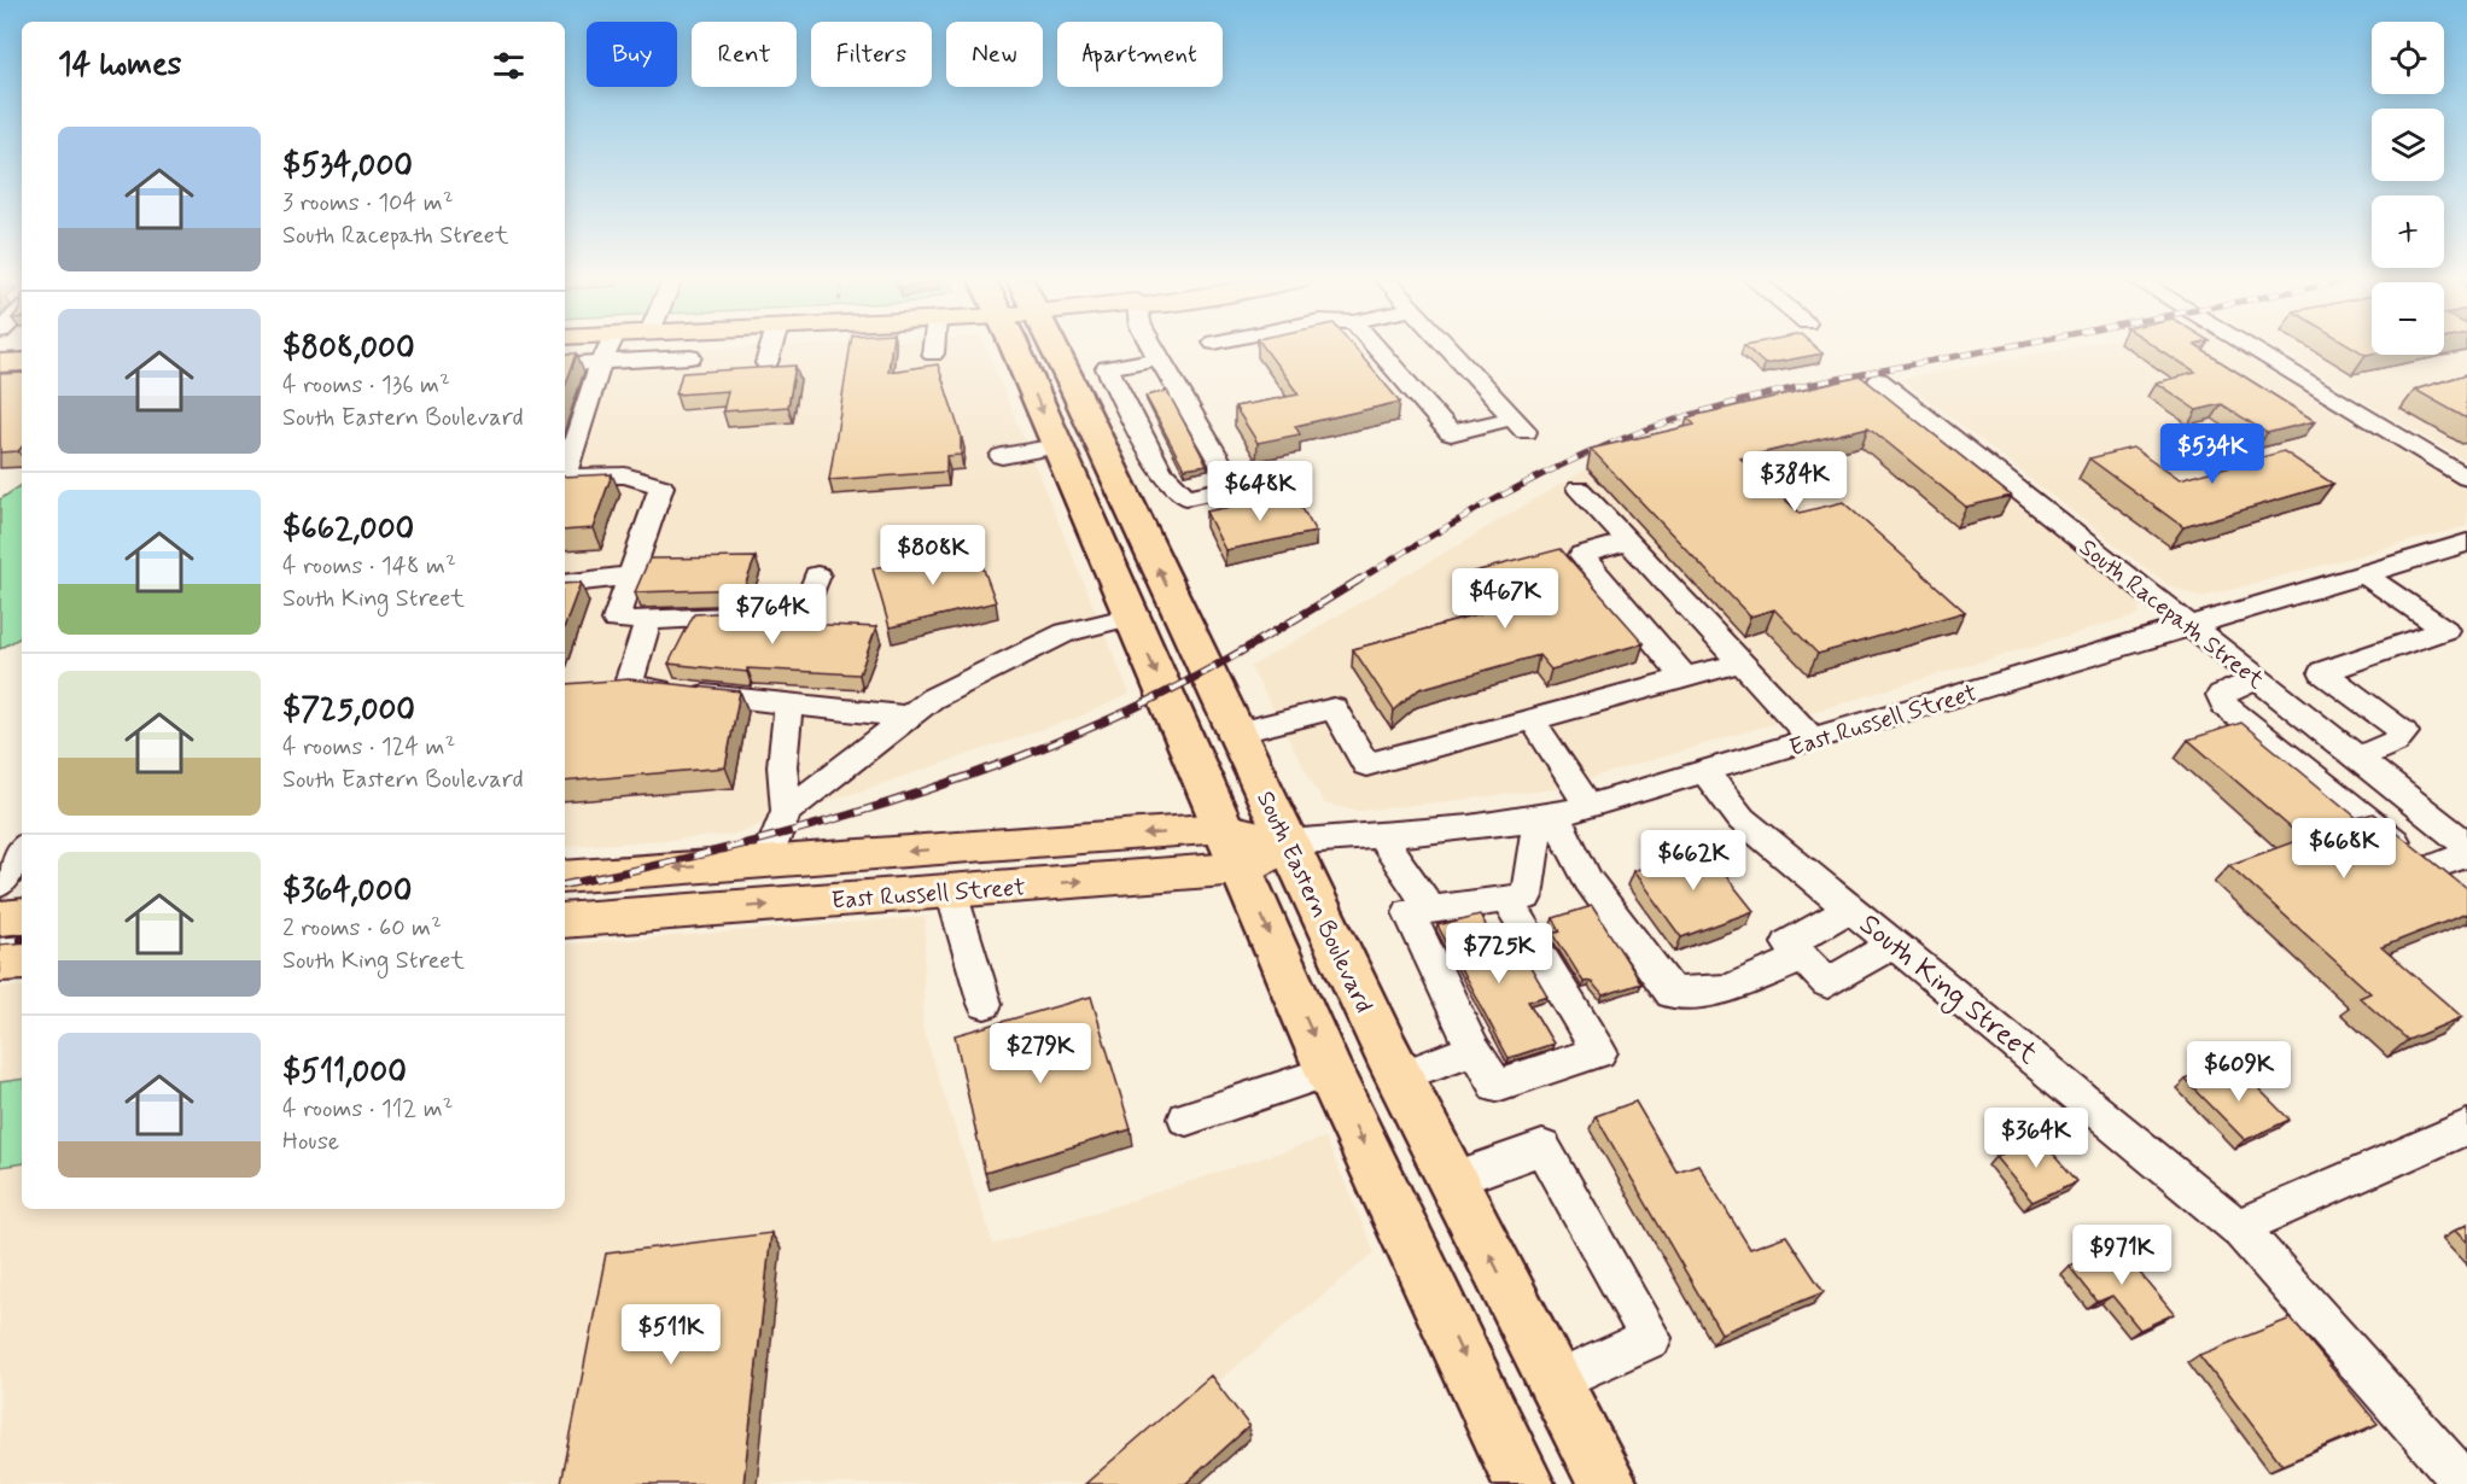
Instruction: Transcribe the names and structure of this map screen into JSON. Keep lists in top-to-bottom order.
{
  "streets": {
    "highway": ["South Eastern Boulevard"],
    "main road": ["East Russell Street"],
    "street": ["South Racepath Street", "South King Street"]
  },
  "crossings": [
    ["South Racepath Street", "East Russell Street"],
    ["East Russell Street", "South Eastern Boulevard"],
    ["East Russell Street", "South King Street"]
  ],
  "page": {
    "map_buttons": ["+", "−"],
    "chip": [
      "Buy",
      "Rent",
      "Filters",
      "New",
      "Apartment"
    ],
    "heading": "14 homes",
    "list": [
      {
        "name": "$534,000",
        "note": "3 rooms · 104 m² · South Racepath Street"
      },
      {
        "name": "$808,000",
        "note": "4 rooms · 136 m² · South Eastern Boulevard"
      },
      {
        "name": "$662,000",
        "note": "4 rooms · 148 m² · South King Street"
      },
      {
        "name": "$725,000",
        "note": "4 rooms · 124 m² · South Eastern Boulevard"
      },
      {
        "name": "$364,000",
        "note": "2 rooms · 60 m² · South King Street"
      },
      {
        "name": "$511,000",
        "note": "4 rooms · 112 m² · House"
      }
    ],
    "price": [
      "$534K",
      "$384K",
      "$648K",
      "$808K",
      "$467K",
      "$764K",
      "$668K",
      "$662K",
      "$725K",
      "$279K",
      "$609K",
      "$364K",
      "$971K",
      "$511K"
    ]
  }
}
